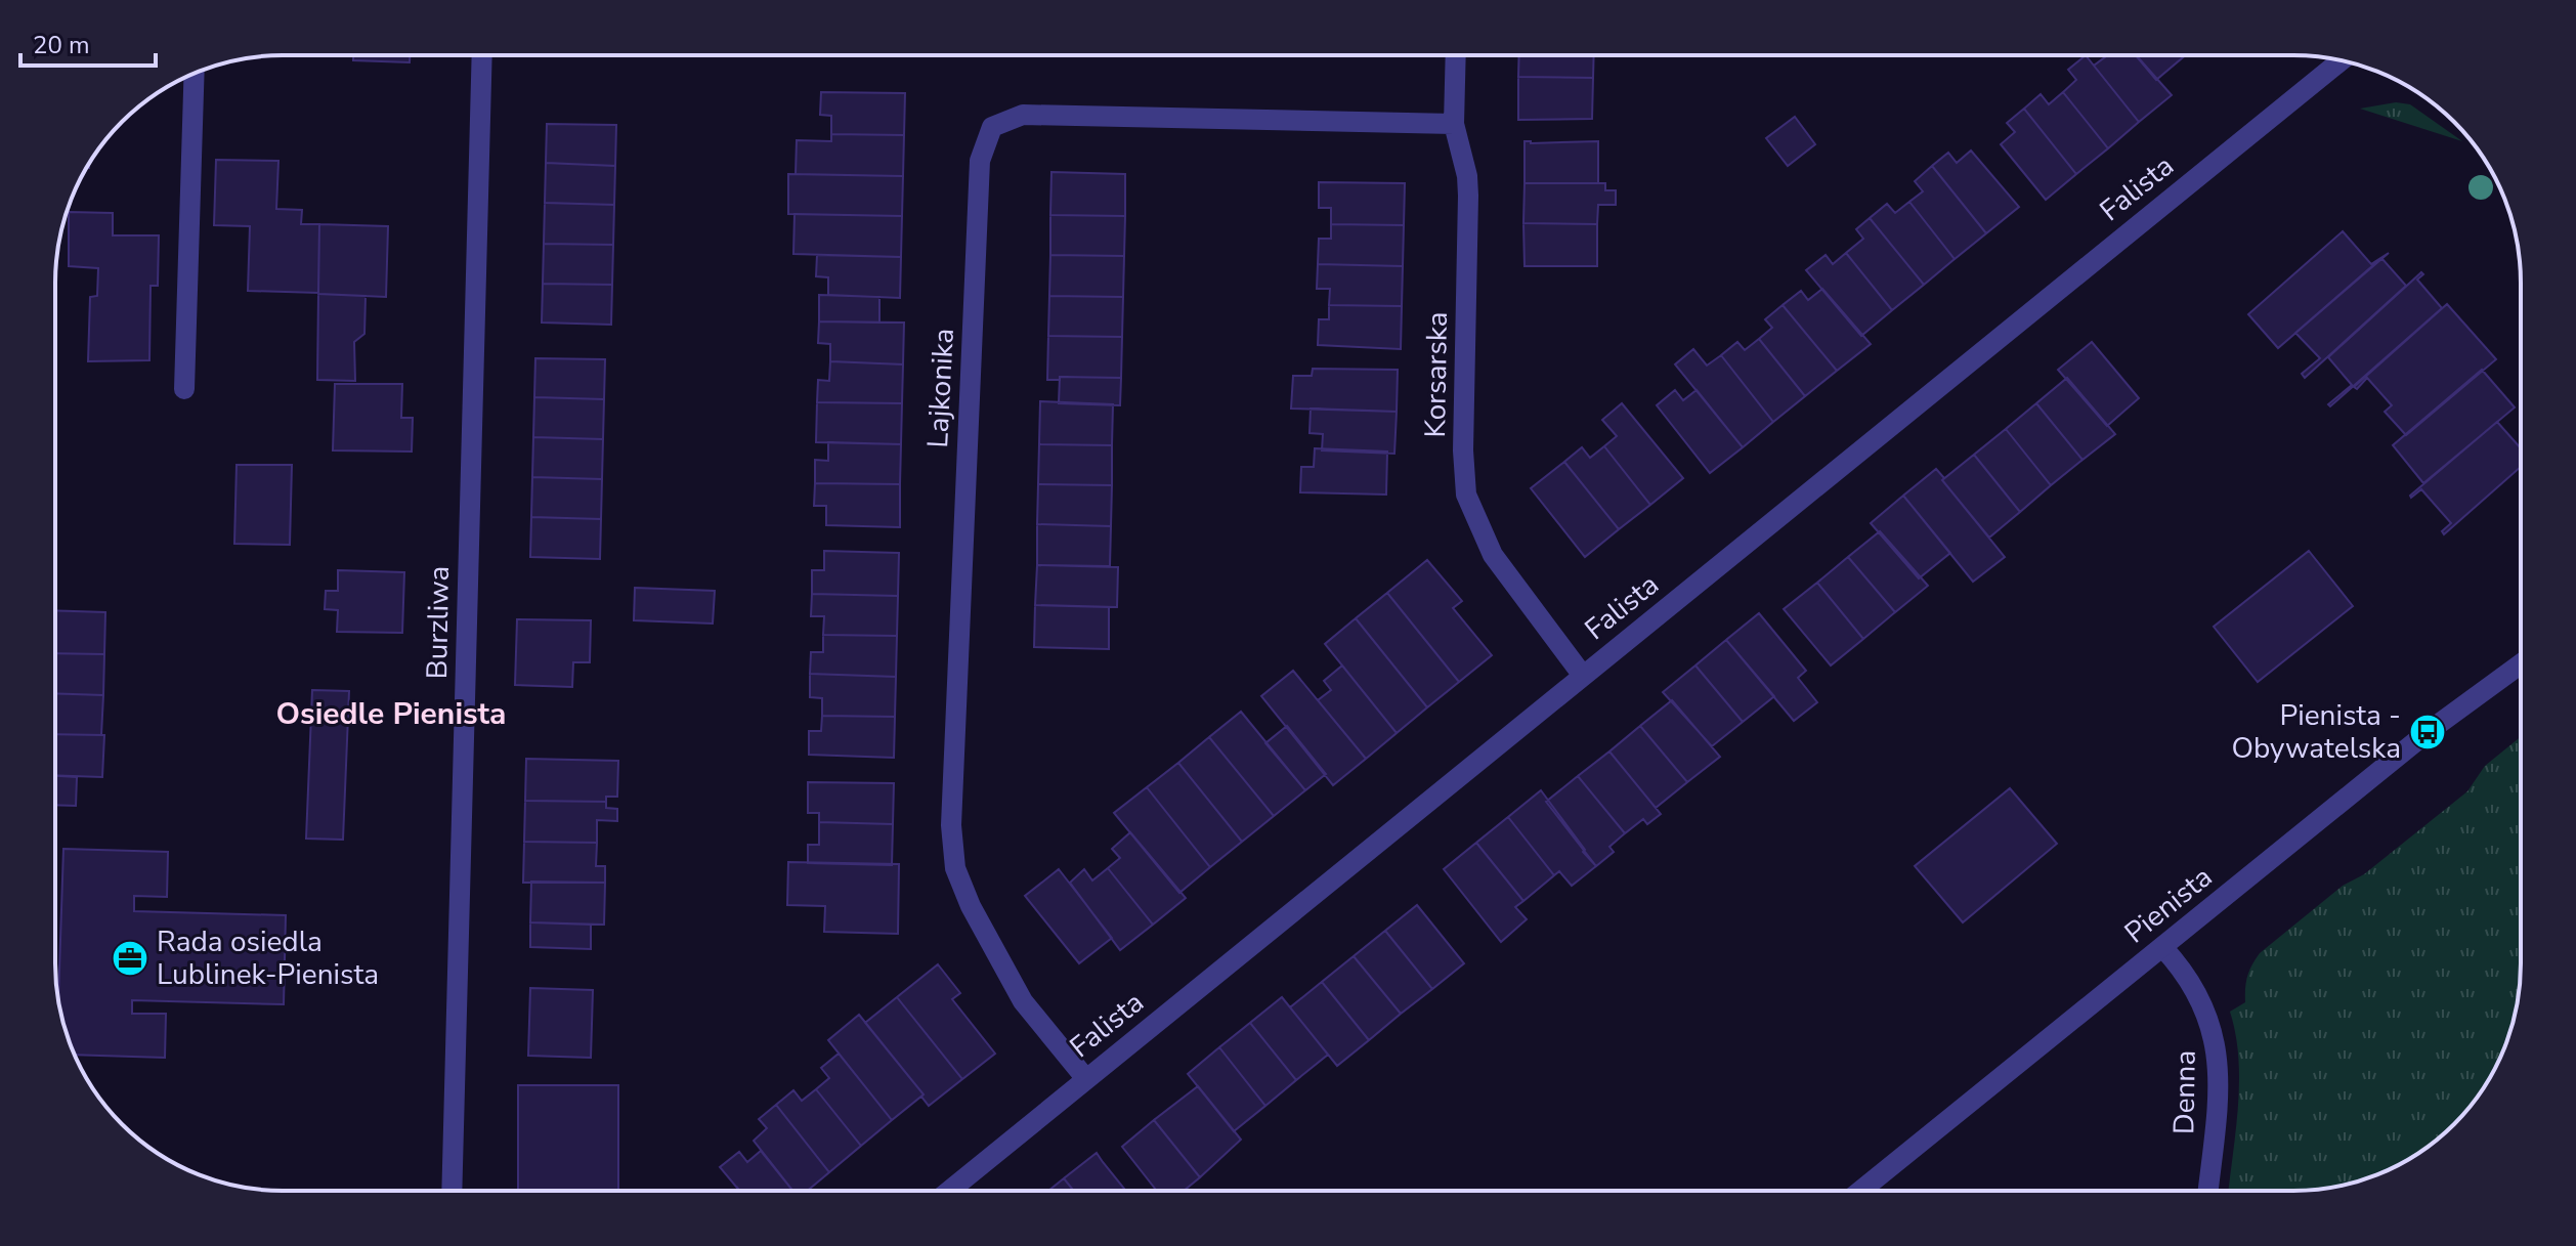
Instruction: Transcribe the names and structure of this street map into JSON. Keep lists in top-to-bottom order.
{
  "streets": {
    "street": [
      "Falista",
      "Korsarska",
      "Lajkonika",
      "Burzliwa",
      "Pienista",
      "Denna"
    ]
  },
  "crossings": [
    ["Falista", "Korsarska"],
    ["Falista", "Lajkonika"],
    ["Korsarska", "Lajkonika"],
    ["Pienista", "Denna"]
  ],
  "districts": ["Osiedle Pienista"],
  "places": {
    "bus stop": ["Pienista - Obywatelska"],
    "office": ["Rada osiedla Lublinek-Pienista"]
  },
  "scale_bar": "20 m"
}
